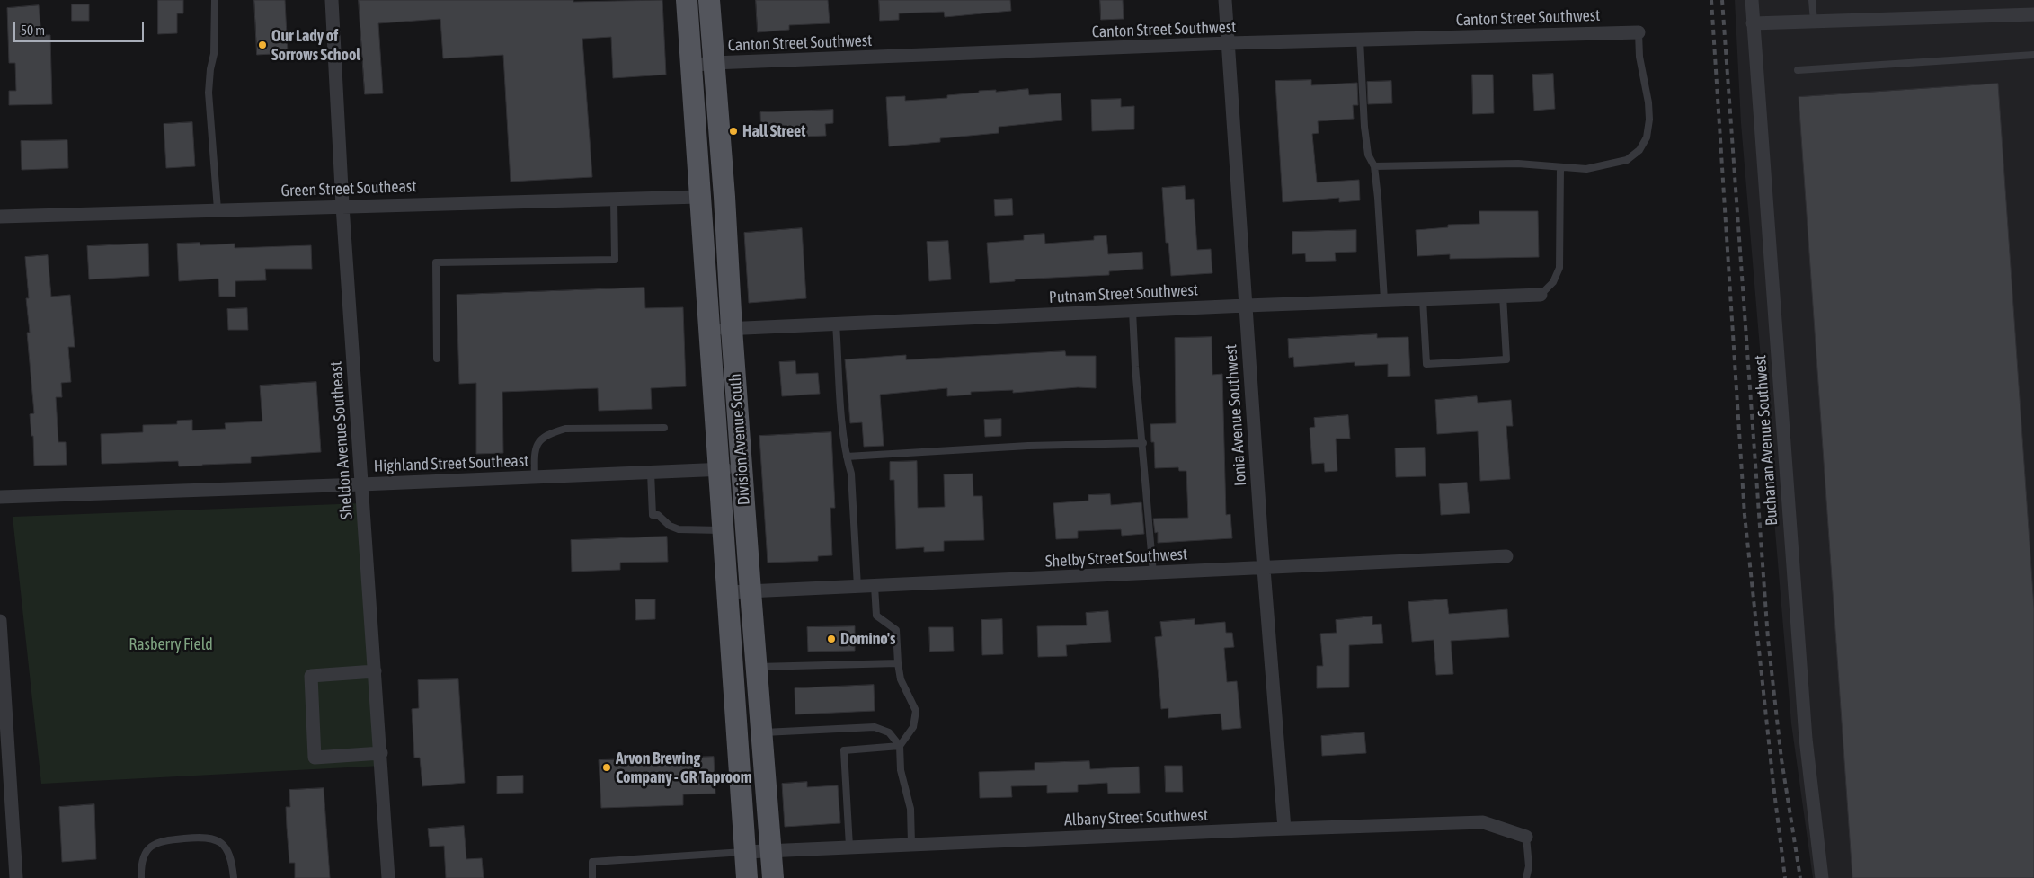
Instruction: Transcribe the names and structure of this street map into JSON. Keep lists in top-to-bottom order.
{
  "streets": {
    "main road": ["Division Avenue South"],
    "street": [
      "Canton Street Southwest",
      "Green Street Southeast",
      "Putnam Street Southwest",
      "Ionia Avenue Southwest",
      "Sheldon Avenue Southeast",
      "Buchanan Avenue Southwest",
      "Highland Street Southeast",
      "Shelby Street Southwest",
      "Albany Street Southwest"
    ]
  },
  "crossings": [
    ["Canton Street Southwest", "Ionia Avenue Southwest"],
    ["Canton Street Southwest", "Division Avenue South"],
    ["Green Street Southeast", "Division Avenue South"],
    ["Green Street Southeast", "Sheldon Avenue Southeast"],
    ["Putnam Street Southwest", "Ionia Avenue Southwest"],
    ["Putnam Street Southwest", "Division Avenue South"],
    ["Ionia Avenue Southwest", "Shelby Street Southwest"],
    ["Ionia Avenue Southwest", "Albany Street Southwest"],
    ["Division Avenue South", "Highland Street Southeast"],
    ["Division Avenue South", "Shelby Street Southwest"],
    ["Division Avenue South", "Albany Street Southwest"],
    ["Sheldon Avenue Southeast", "Highland Street Southeast"]
  ],
  "parks": ["Rasberry Field"],
  "places": [
    "Our Lady of Sorrows School",
    "Hall Street",
    "Domino's",
    "Arvon Brewing Company - GR Taproom"
  ],
  "scale_bar": "50 m"
}
